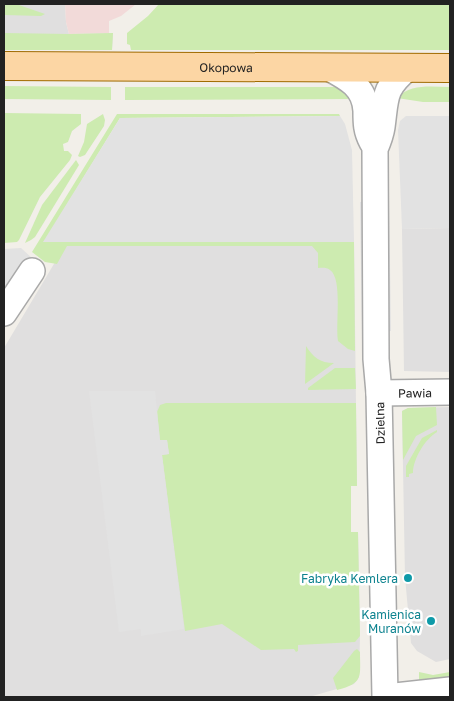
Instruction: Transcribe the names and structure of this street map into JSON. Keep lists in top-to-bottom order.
{
  "streets": {
    "main road": ["Okopowa"],
    "street": ["Pawia", "Dzielna"]
  },
  "crossings": [
    ["Okopowa", "Dzielna"],
    ["Pawia", "Dzielna"]
  ],
  "places": ["Fabryka Kemlera", "Kamienica Muranów"]
}
